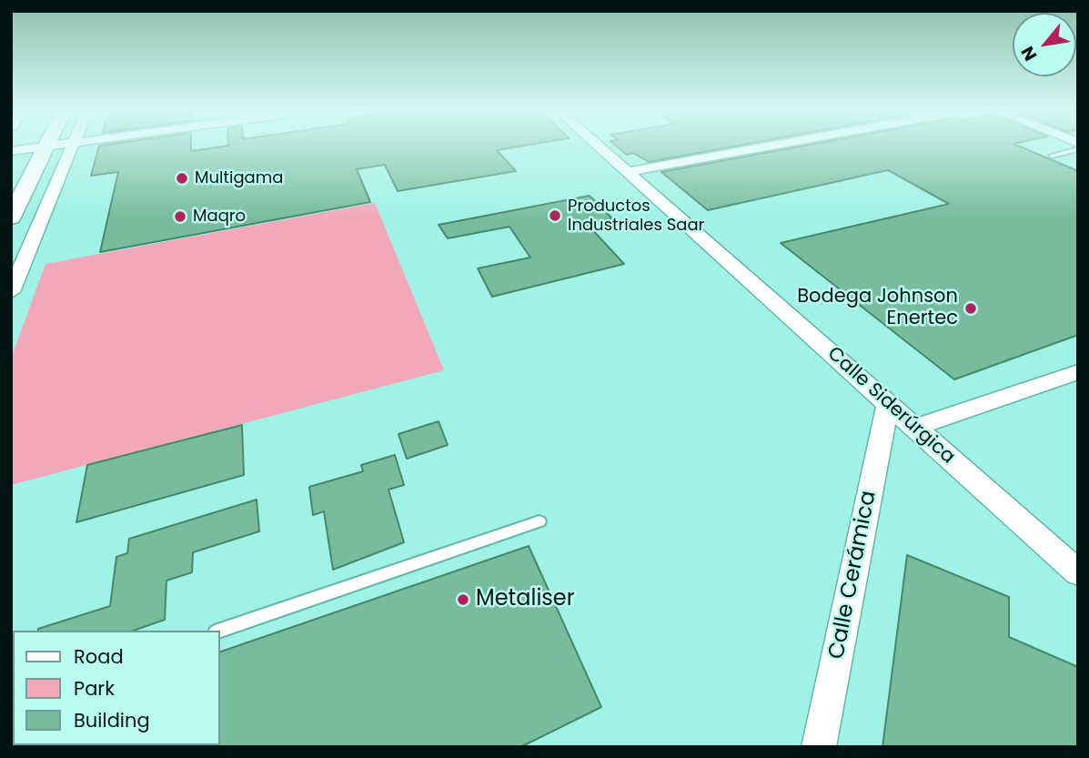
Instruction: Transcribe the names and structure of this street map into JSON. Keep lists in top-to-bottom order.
{
  "streets": {
    "street": ["Calle Siderúrgica", "Calle Cerámica"]
  },
  "crossings": [
    ["Calle Siderúrgica", "Calle Cerámica"]
  ],
  "places": [
    "Multigama",
    "Productos Industriales Saar",
    "Maqro",
    "Bodega Johnson Enertec",
    "Metaliser"
  ],
  "legend": ["Road", "Park", "Building"],
  "north": "bottom left"
}
